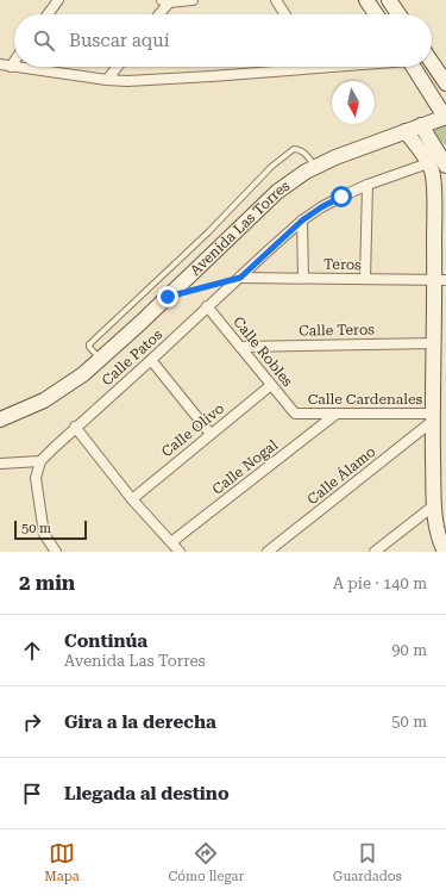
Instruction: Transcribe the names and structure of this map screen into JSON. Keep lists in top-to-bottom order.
{
  "streets": {
    "street": [
      "Avenida Las Torres",
      "Teros",
      "Calle Teros",
      "Calle Robles",
      "Calle Patos",
      "Calle Cardenales",
      "Calle Olivo",
      "Calle Nogal",
      "Calle Álamo"
    ]
  },
  "crossings": [
    ["Calle Teros", "Calle Robles"],
    ["Calle Robles", "Calle Patos"],
    ["Calle Robles", "Calle Cardenales"],
    ["Calle Robles", "Calle Olivo"],
    ["Calle Cardenales", "Calle Nogal"],
    ["Calle Cardenales", "Calle Álamo"]
  ],
  "scale_bar": "50 m",
  "north": "bottom",
  "page": {
    "search": "Buscar aquí",
    "scale": "50 m",
    "heading": ["2 min", "A pie · 140 m"],
    "list": [
      ["Continúa", "Avenida Las Torres", "90 m"],
      ["Gira a la derecha", "50 m"],
      "Llegada al destino"
    ],
    "nav": ["Mapa", "Cómo llegar", "Guardados"]
  }
}
